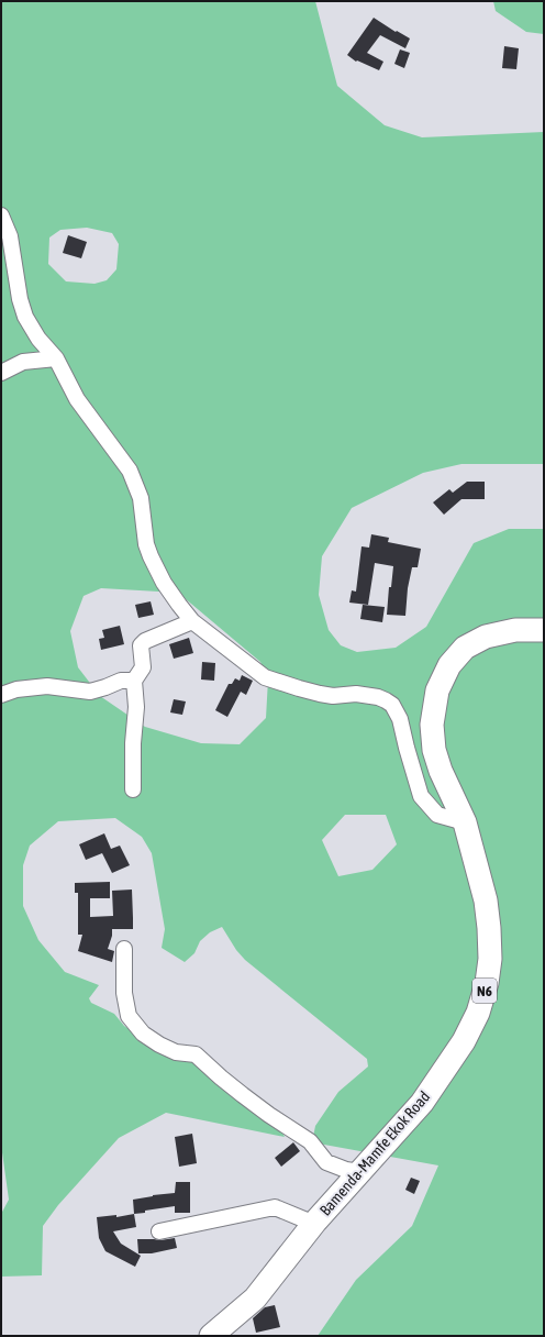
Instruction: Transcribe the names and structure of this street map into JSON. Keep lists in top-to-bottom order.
{
  "streets": {
    "highway": ["N6", "Bamenda-Mamfe Ekok Road"]
  }
}
